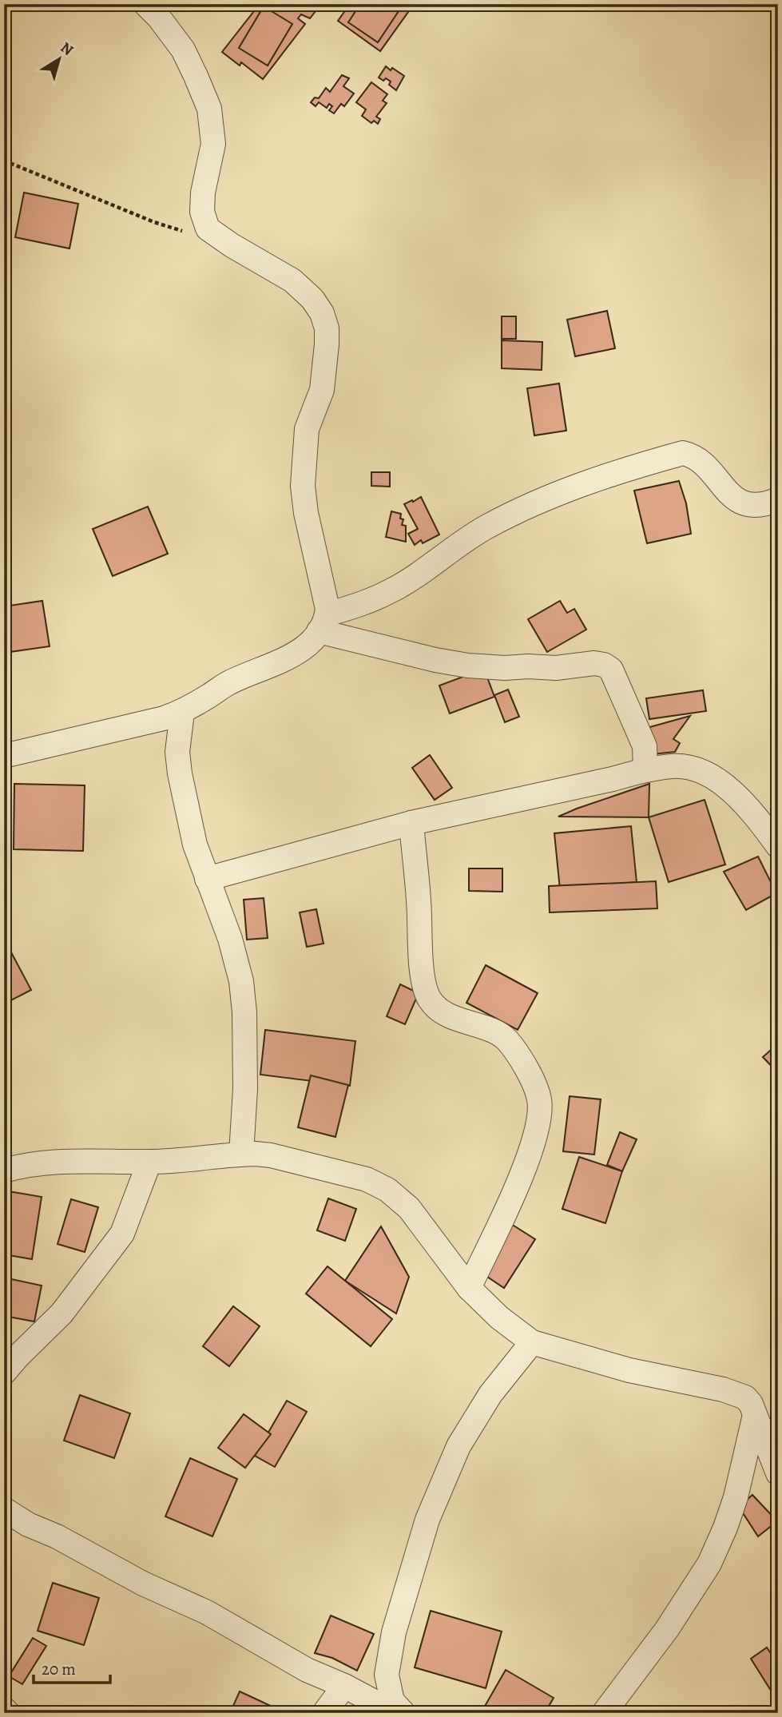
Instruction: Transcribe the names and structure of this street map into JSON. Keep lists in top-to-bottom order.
{
  "scale_bar": "20 m",
  "north": "top right"
}
